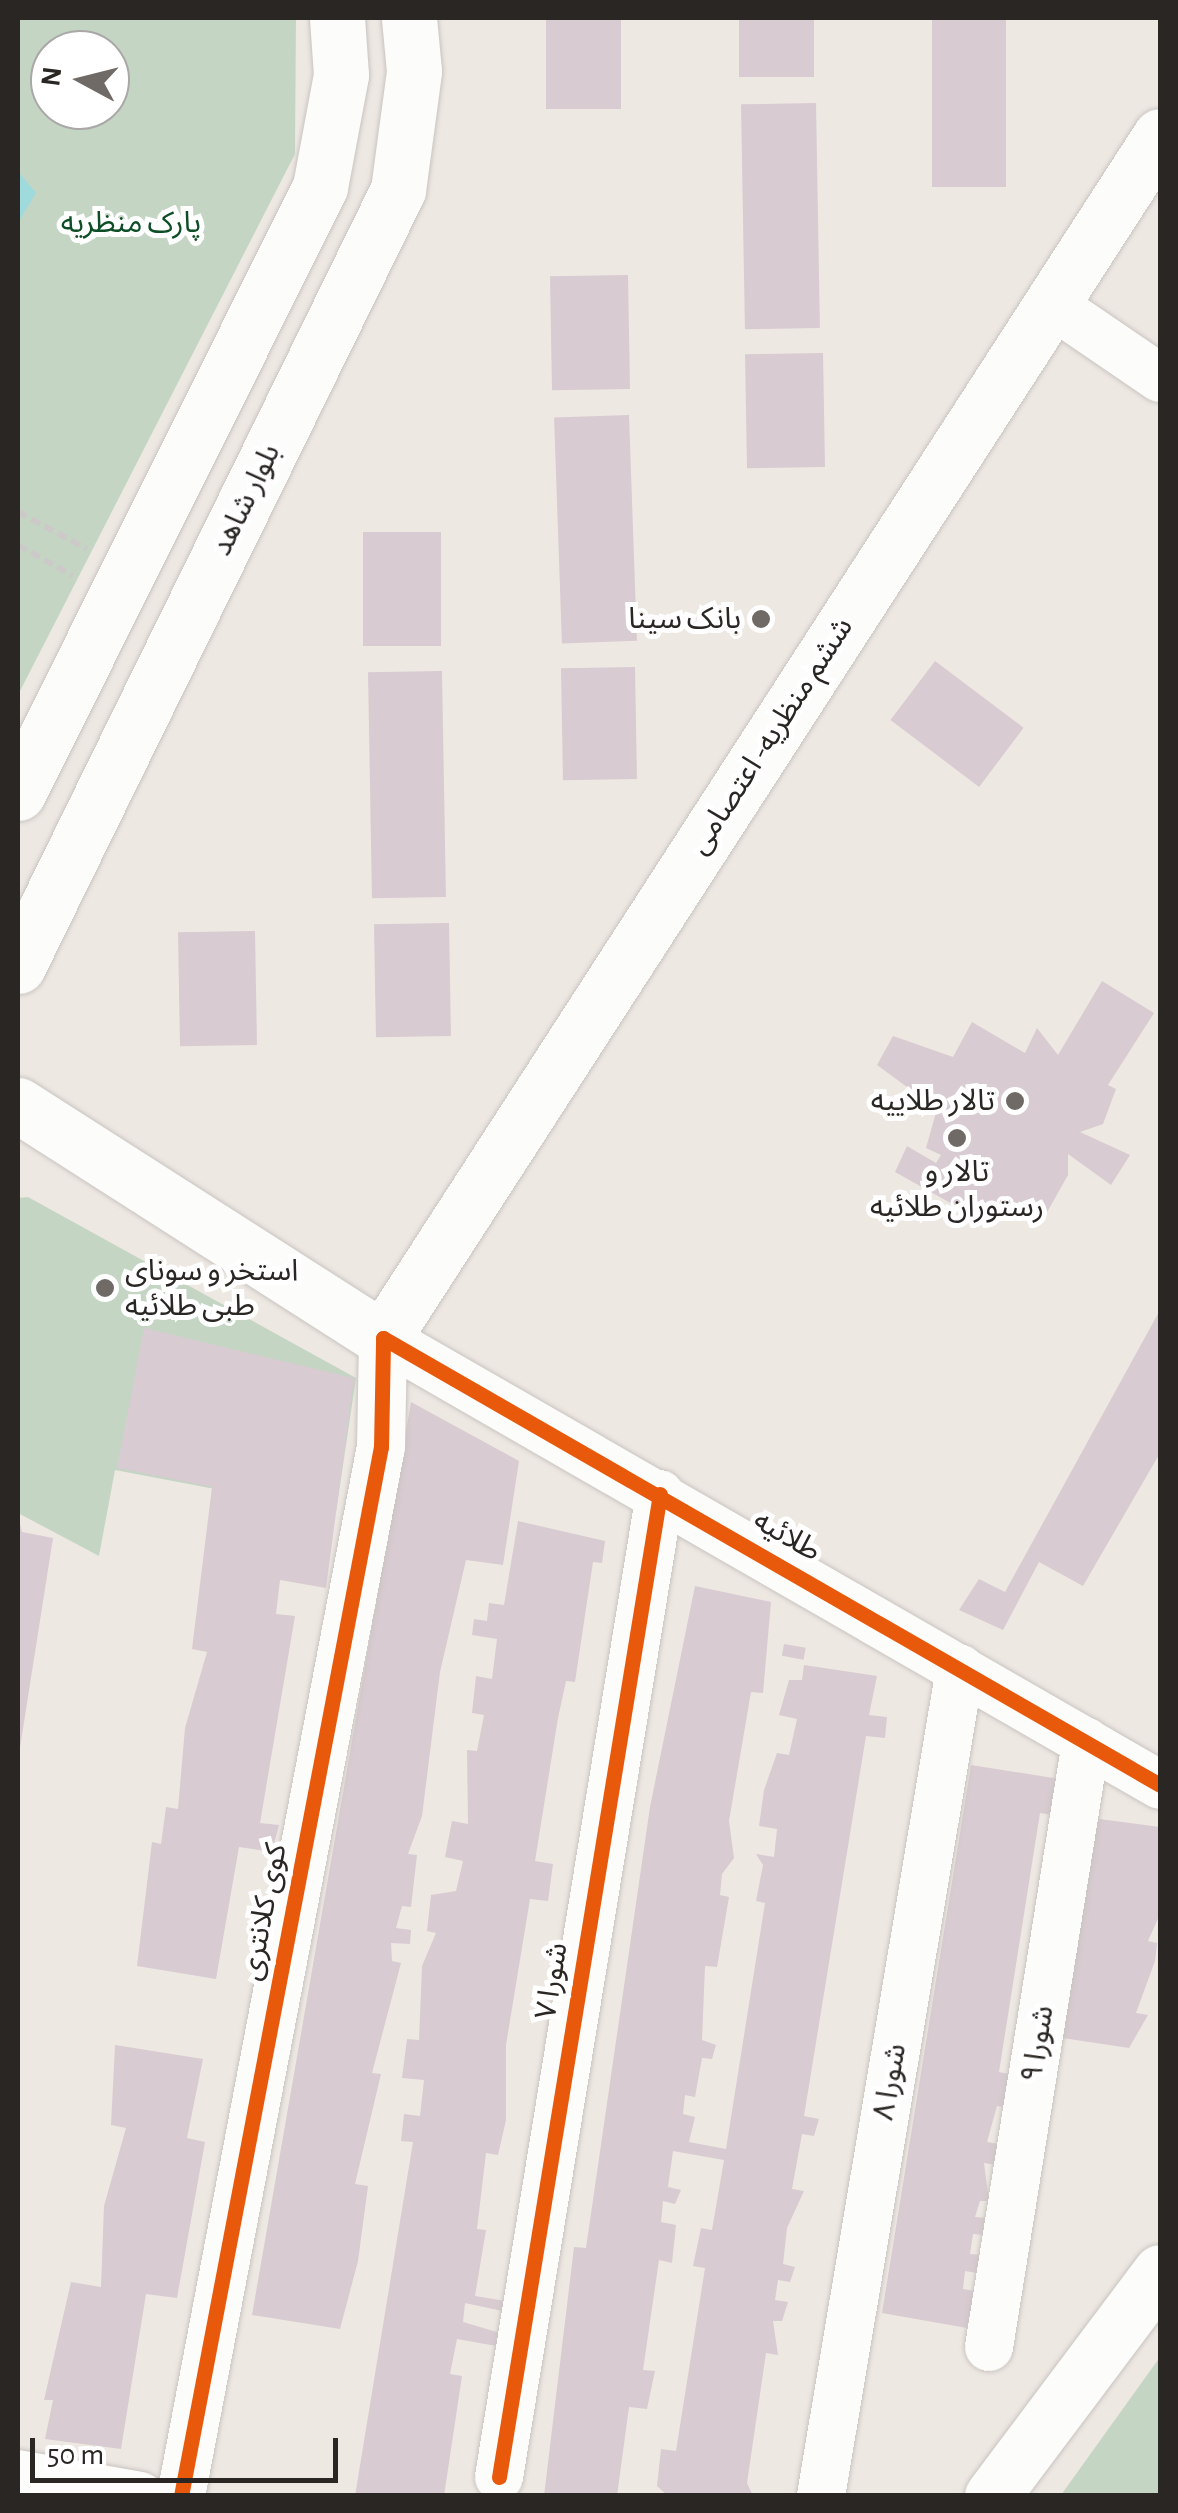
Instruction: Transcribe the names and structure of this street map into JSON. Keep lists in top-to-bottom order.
{
  "streets": {
    "main road": ["بلوار شاهد", "ششم منظریه- اعتصامی", "طلائیه"],
    "street": [
      "کوی کلانتری",
      "شورا ۷",
      "شورا ۹",
      "شورا ۸"
    ]
  },
  "crossings": [
    ["ششم منظریه- اعتصامی", "طلائیه"],
    ["ششم منظریه- اعتصامی", "کوی کلانتری"],
    ["طلائیه", "کوی کلانتری"],
    ["طلائیه", "شورا ۷"],
    ["طلائیه", "شورا ۹"],
    ["طلائیه", "شورا ۸"]
  ],
  "parks": ["پارک منظریه"],
  "places": [
    "بانک سینا",
    "تالار طلاییه",
    "تالار و رستوران طلائیه",
    "استخر و سونای طبی طلائیه"
  ],
  "scale_bar": "50 m",
  "north": "left"
}
